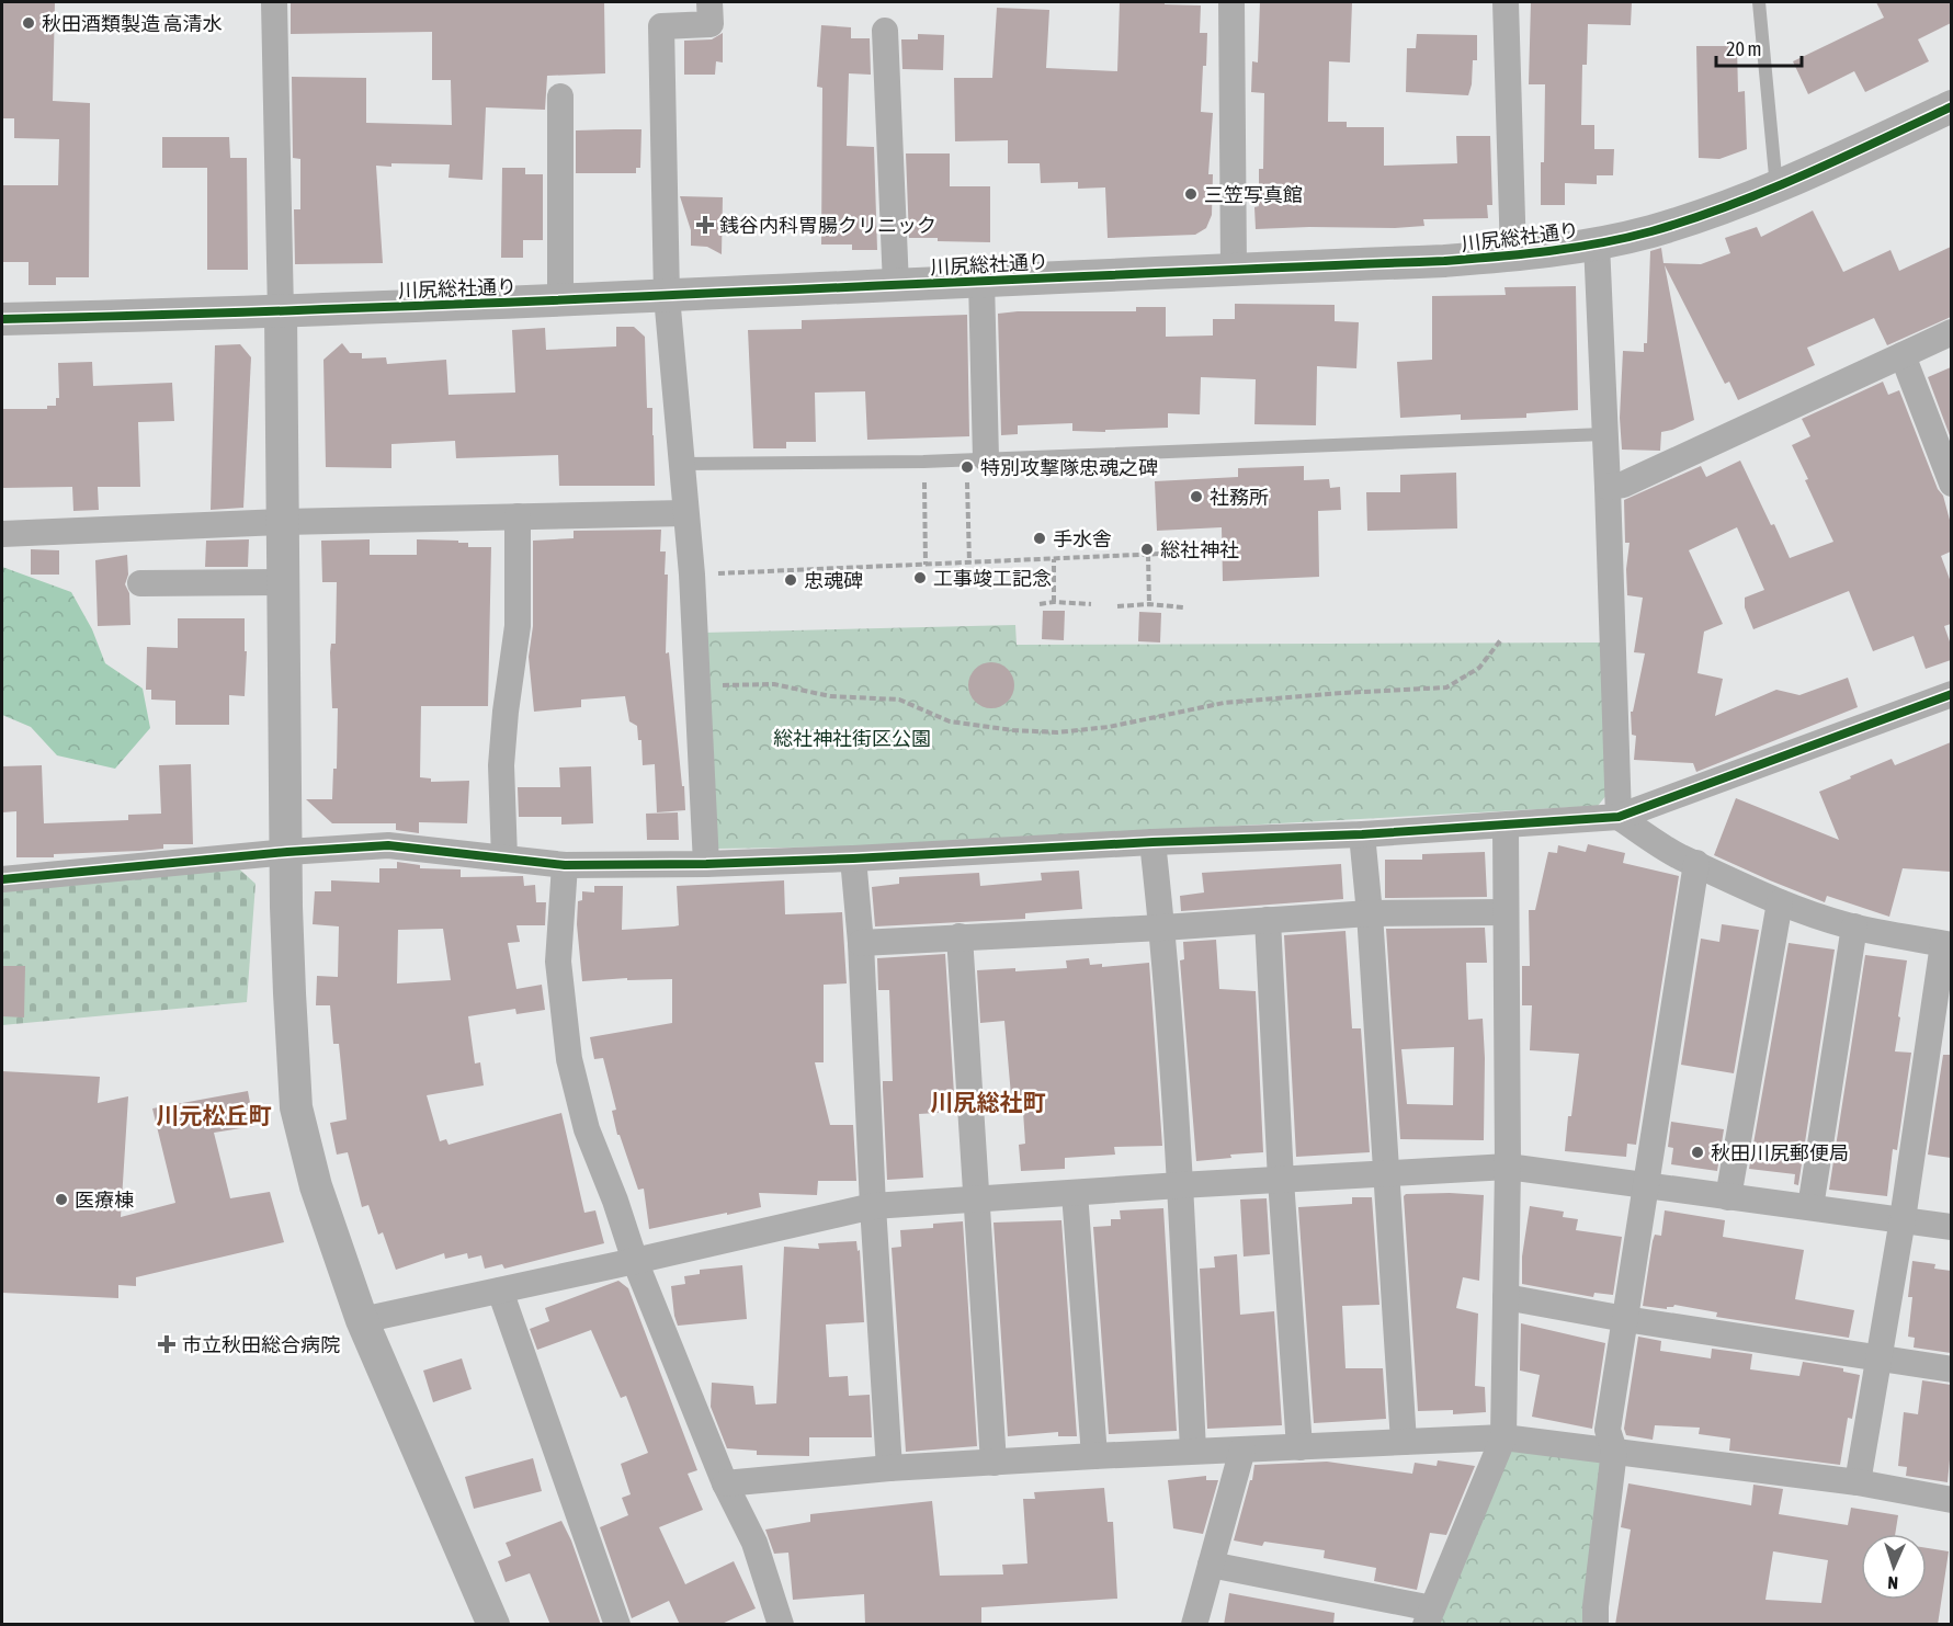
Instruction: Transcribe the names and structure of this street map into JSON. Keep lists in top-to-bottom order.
{
  "streets": {
    "street": ["川尻総社通り"]
  },
  "districts": ["川尻総社町", "川元松丘町"],
  "parks": ["総社神社街区公園"],
  "places": {
    "other": [
      "秋田酒類製造 高清水",
      "三笠写真館",
      "特別攻撃隊忠魂之碑",
      "社務所",
      "手水舎",
      "総社神社",
      "工事竣工記念",
      "忠魂碑",
      "秋田川尻郵便局",
      "医療棟"
    ],
    "health": ["銭谷内科胃腸クリニック", "市立秋田総合病院"]
  },
  "scale_bar": "20 m",
  "north": "bottom"
}
